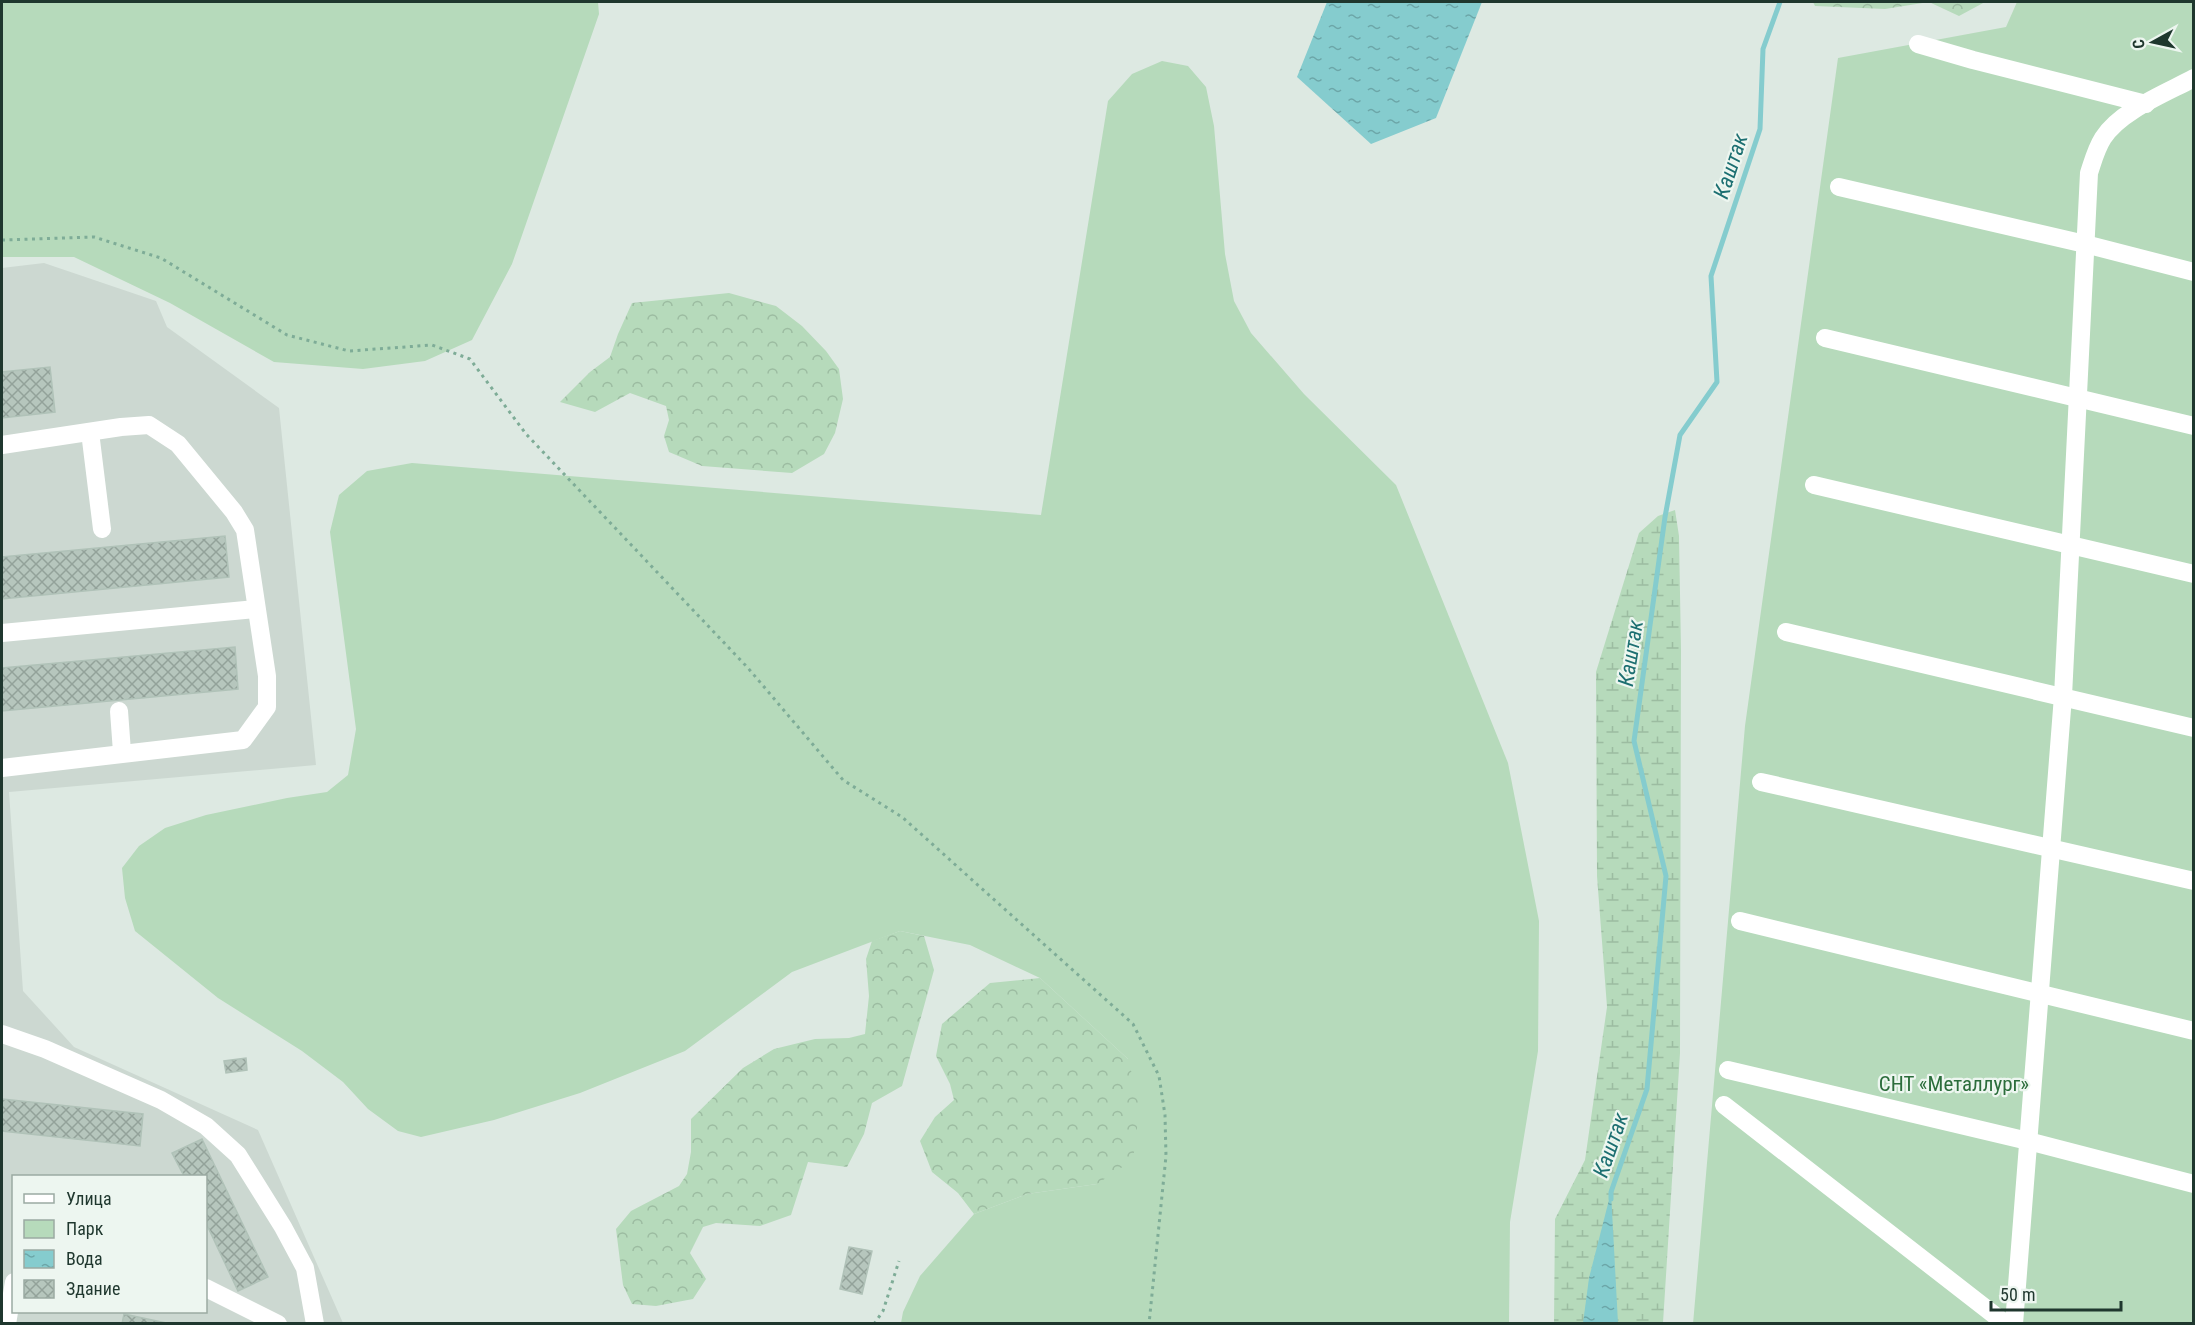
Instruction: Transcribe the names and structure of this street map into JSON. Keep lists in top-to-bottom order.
{
  "water": ["Каштак"],
  "parks": ["СНТ «Металлург»"],
  "legend": [
    "Улица",
    "Парк",
    "Вода",
    "Здание"
  ],
  "scale_bar": "50 m",
  "north": "left"
}
